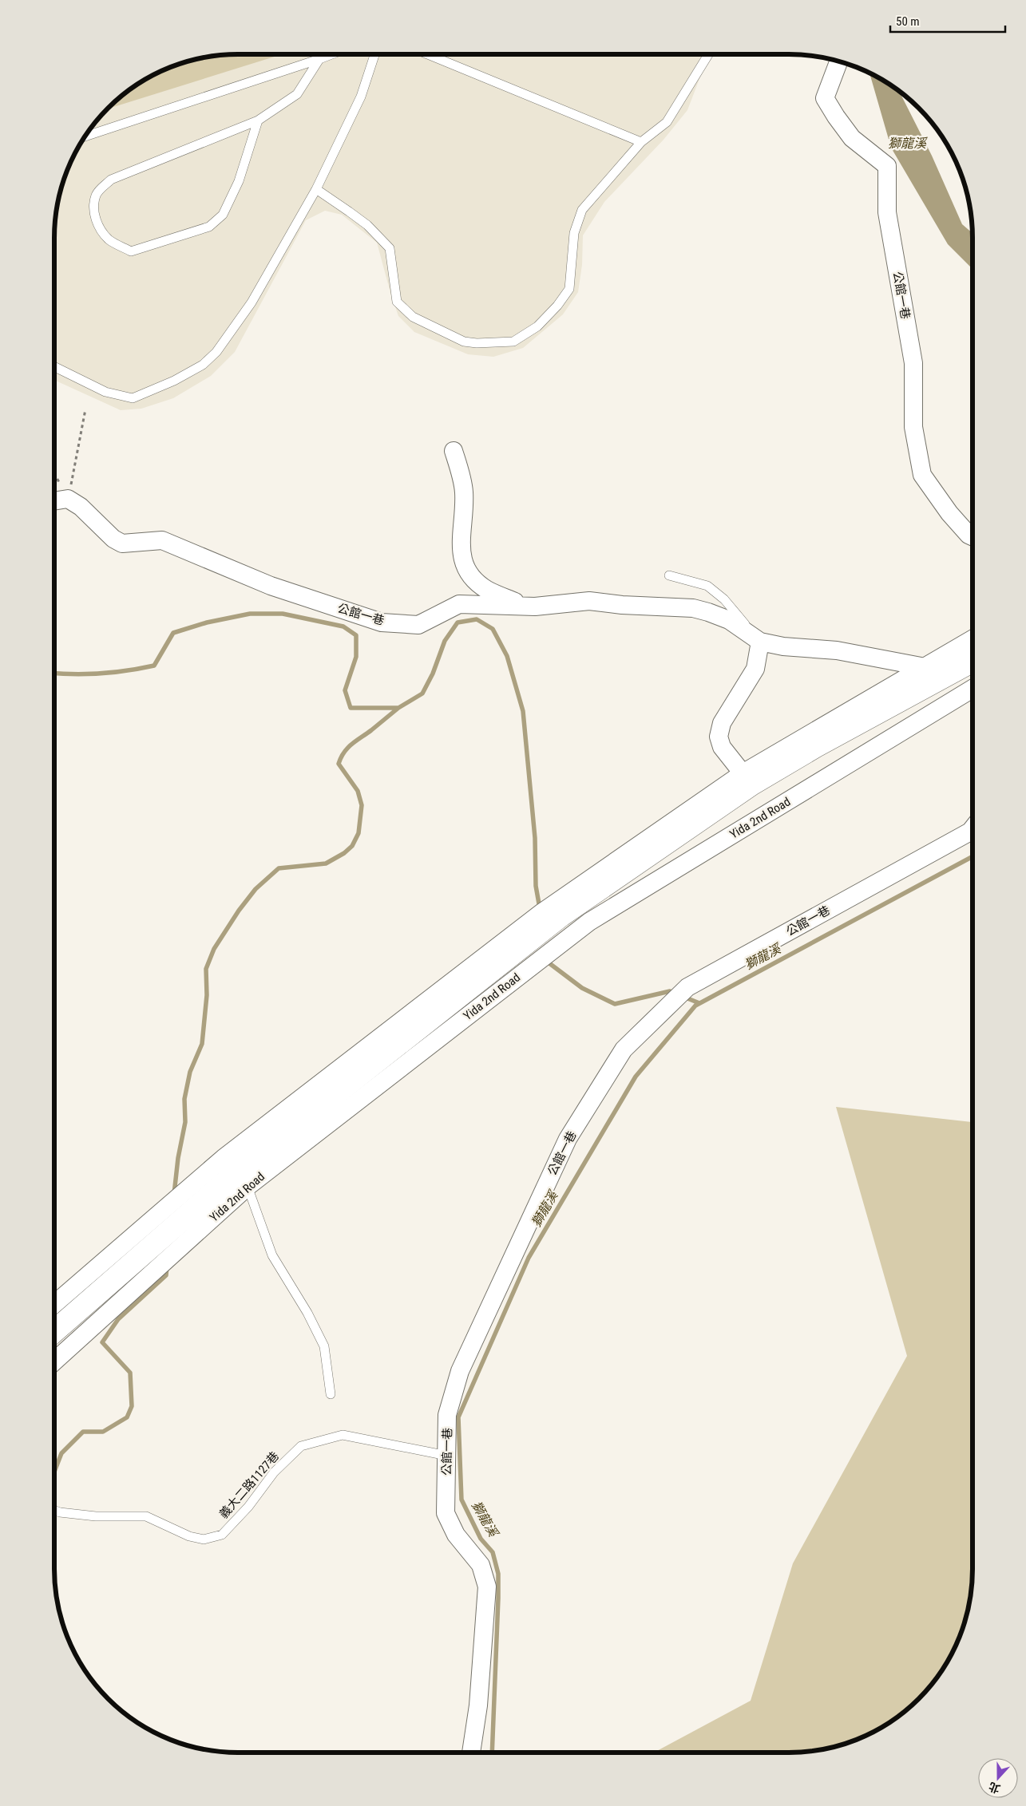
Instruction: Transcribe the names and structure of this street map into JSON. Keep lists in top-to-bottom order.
{
  "streets": {
    "street": ["公館一巷", "Yida 2nd Road"],
    "lane": ["義大二路1127巷"]
  },
  "crossings": [
    ["公館一巷", "Yida 2nd Road"],
    ["公館一巷", "義大二路1127巷"]
  ],
  "water": ["獅龍溪"],
  "scale_bar": "50 m",
  "north": "bottom"
}
